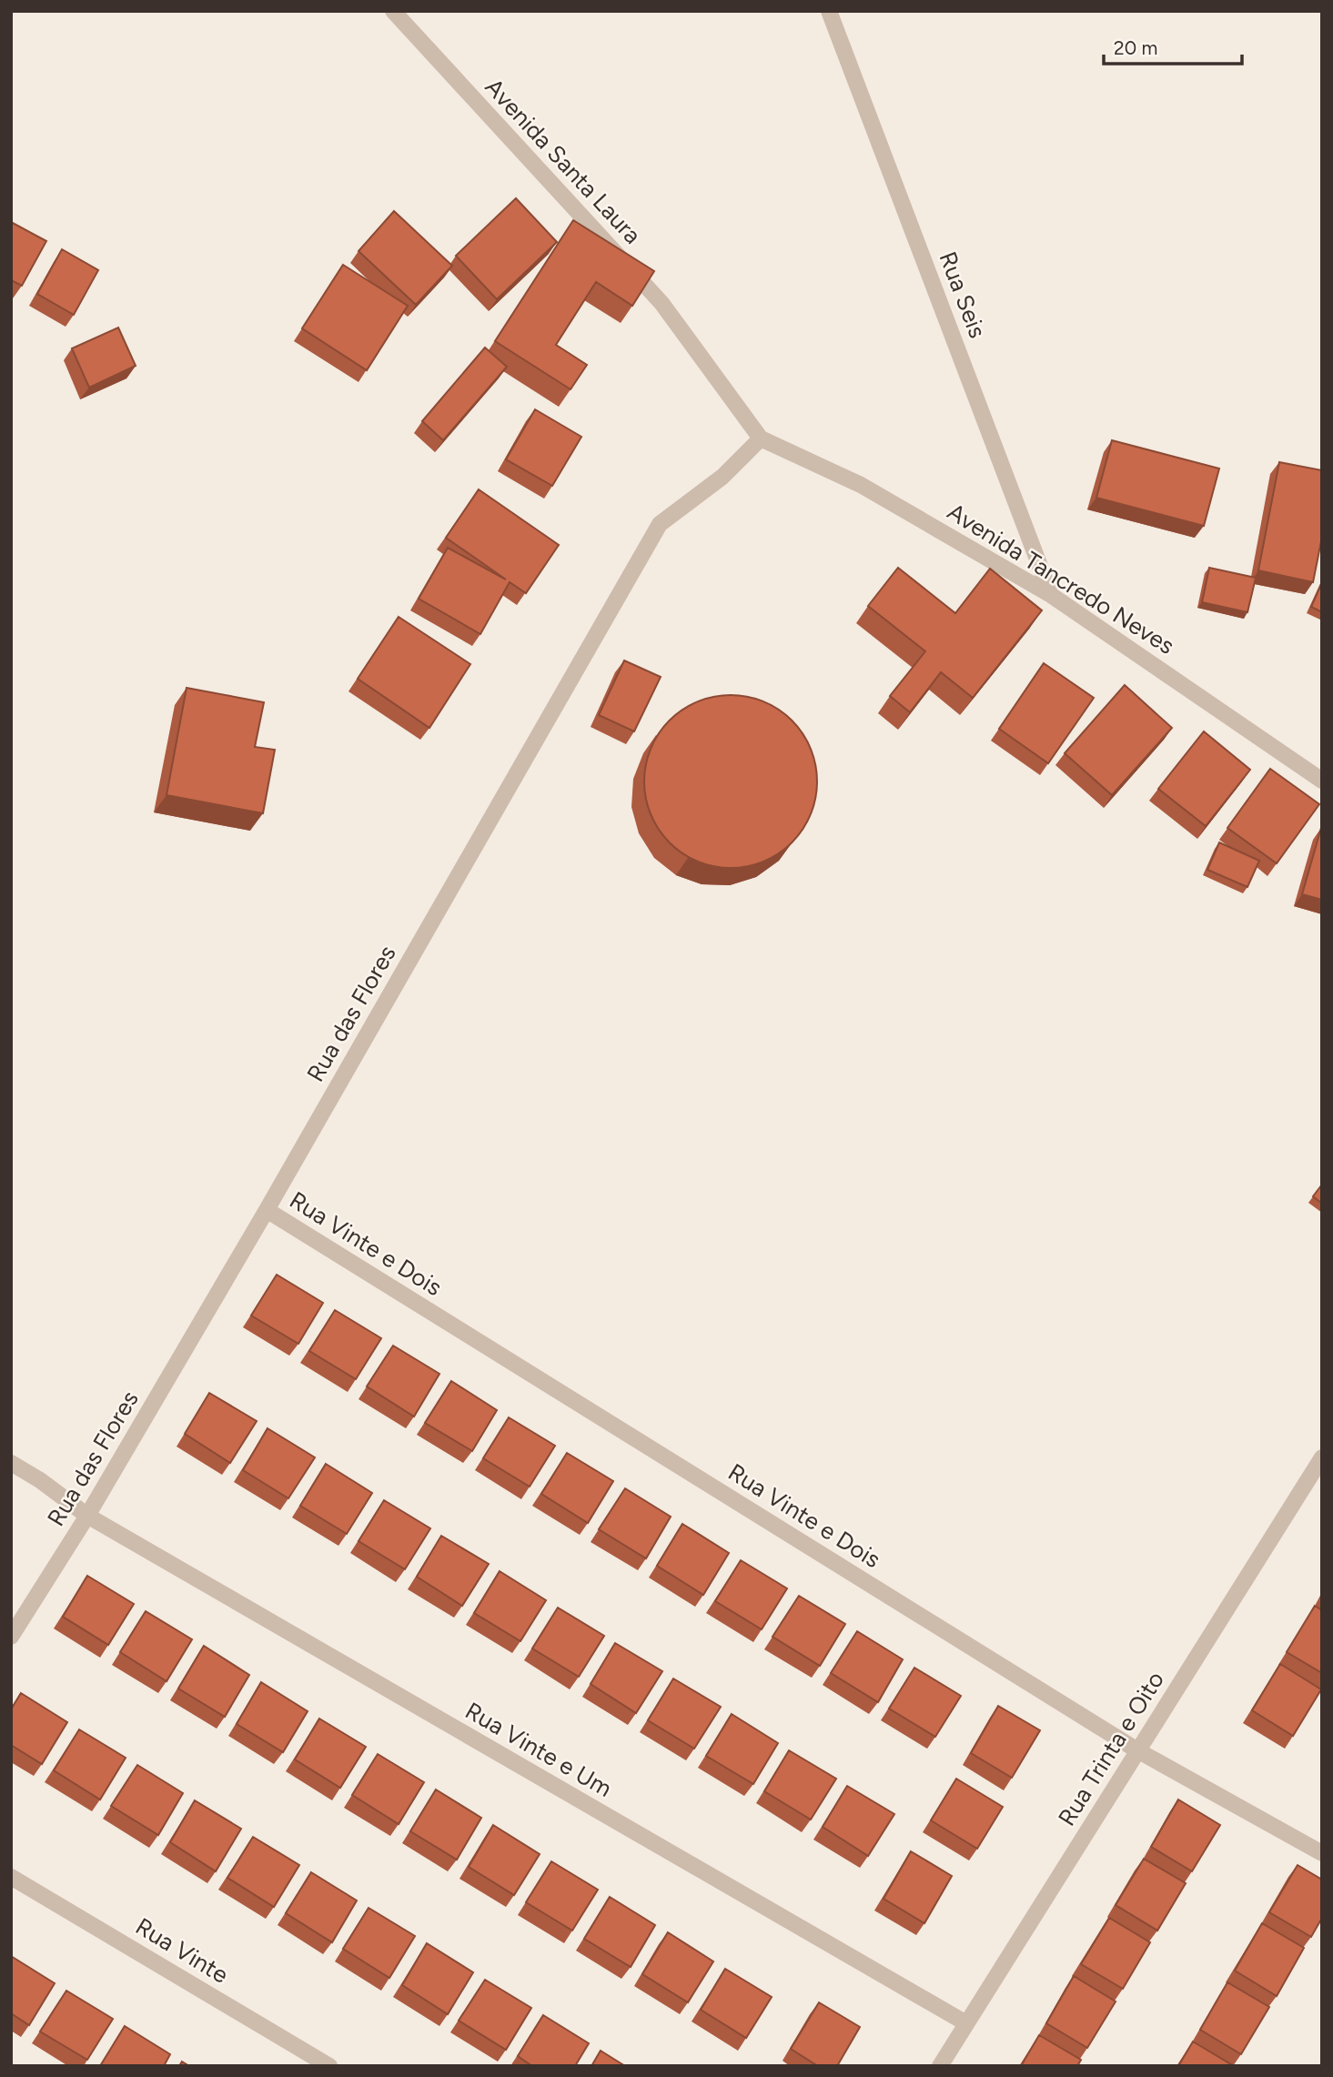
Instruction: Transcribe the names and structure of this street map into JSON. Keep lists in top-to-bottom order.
{
  "streets": {
    "street": [
      "Avenida Santa Laura",
      "Rua Seis",
      "Avenida Tancredo Neves",
      "Rua das Flores",
      "Rua Vinte e Dois",
      "Rua Trinta e Oito",
      "Rua Vinte e Um",
      "Rua Vinte"
    ]
  },
  "crossings": [
    ["Avenida Santa Laura", "Avenida Tancredo Neves"],
    ["Avenida Santa Laura", "Rua das Flores"],
    ["Rua Seis", "Avenida Tancredo Neves"],
    ["Avenida Tancredo Neves", "Rua das Flores"],
    ["Rua das Flores", "Rua Vinte e Dois"],
    ["Rua das Flores", "Rua Vinte e Um"],
    ["Rua Vinte e Dois", "Rua Trinta e Oito"],
    ["Rua Trinta e Oito", "Rua Vinte e Um"]
  ],
  "scale_bar": "20 m"
}
